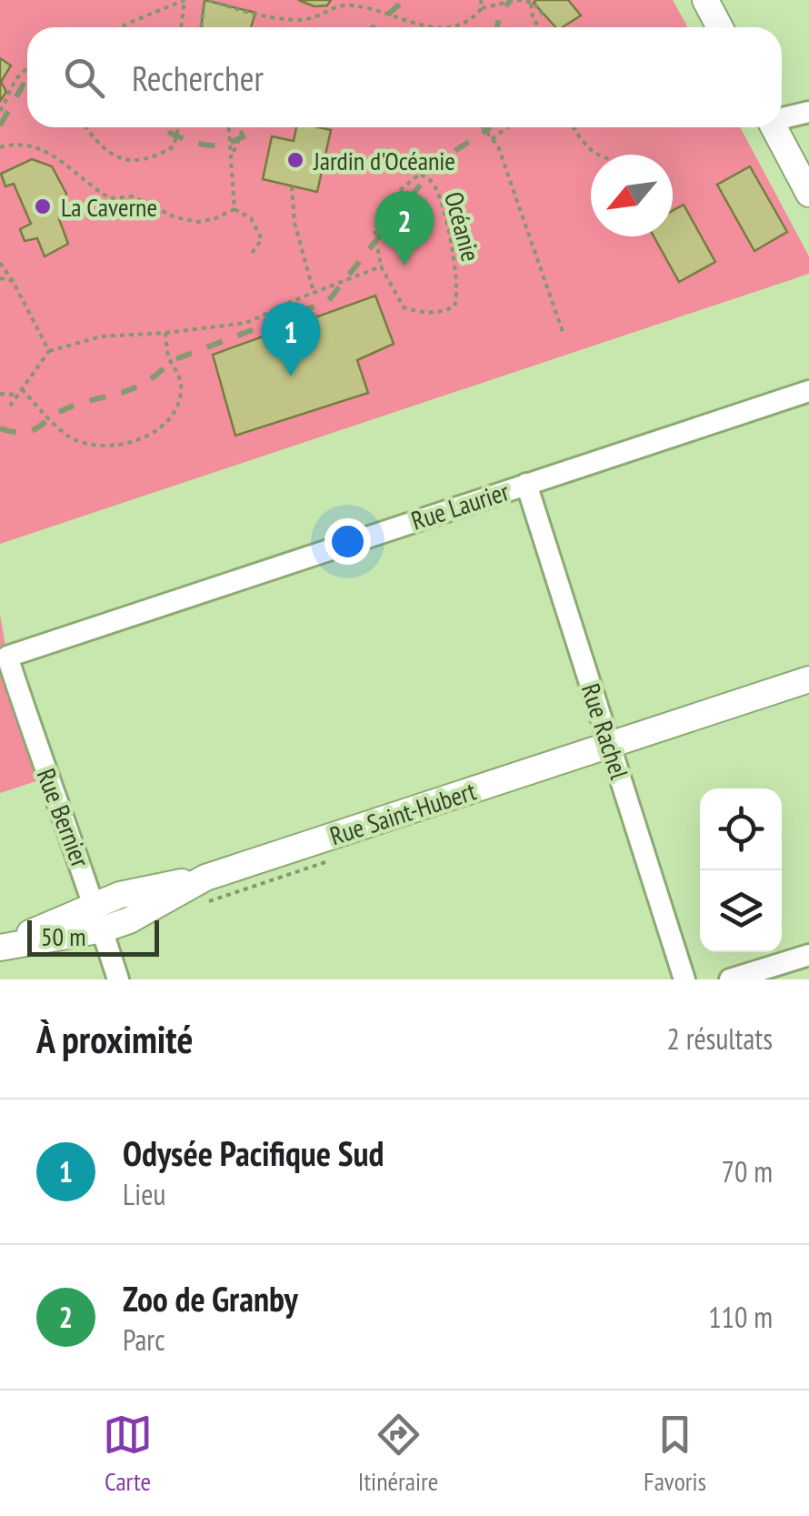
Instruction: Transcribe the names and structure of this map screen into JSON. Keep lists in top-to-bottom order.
{
  "streets": {
    "street": [
      "Rue Laurier",
      "Rue Rachel",
      "Rue Saint-Hubert",
      "Rue Bernier"
    ],
    "path": ["Océanie"]
  },
  "crossings": [
    ["Rue Laurier", "Rue Rachel"],
    ["Rue Laurier", "Rue Bernier"],
    ["Rue Rachel", "Rue Saint-Hubert"],
    ["Rue Saint-Hubert", "Rue Bernier"]
  ],
  "places": ["Jardin d'Océanie", "La Caverne"],
  "scale_bar": "50 m",
  "north": "bottom left",
  "page": {
    "search": "Rechercher",
    "pins": ["2", "1"],
    "scale": "50 m",
    "heading": ["À proximité", "2 résultats"],
    "list": [
      {
        "mark": "1",
        "name": "Odysée Pacifique Sud",
        "note": "Lieu",
        "value": "70 m"
      },
      {
        "mark": "2",
        "name": "Zoo de Granby",
        "note": "Parc",
        "value": "110 m"
      }
    ],
    "nav": ["Carte", "Itinéraire", "Favoris"]
  }
}
